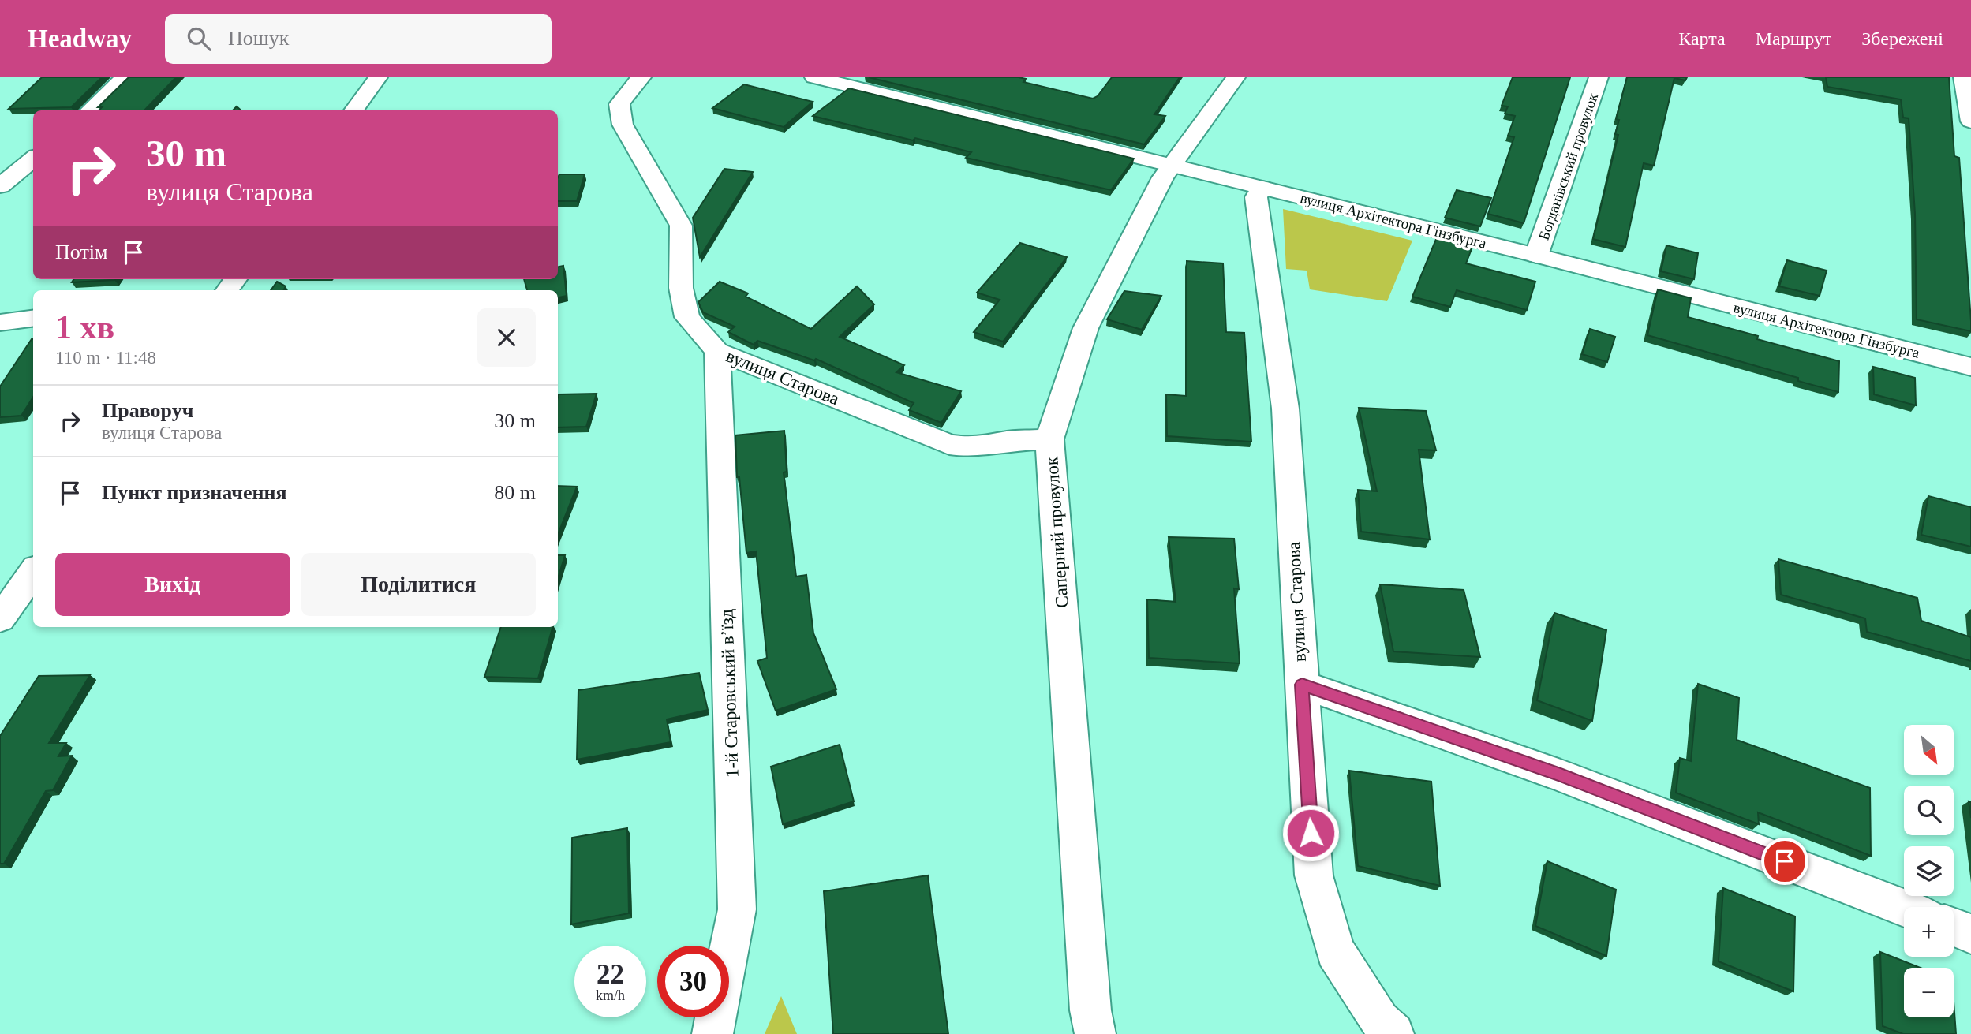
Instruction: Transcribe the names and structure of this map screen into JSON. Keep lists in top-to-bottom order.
{
  "streets": {
    "street": [
      "Богданівський провулок",
      "вулиця Архітектора Гінзбурга",
      "вулиця Старова",
      "Саперний провулок",
      "1-й Старовський в’їзд"
    ]
  },
  "crossings": [
    ["Богданівський провулок", "вулиця Архітектора Гінзбурга"],
    ["вулиця Архітектора Гінзбурга", "вулиця Старова"],
    ["вулиця Архітектора Гінзбурга", "Саперний провулок"],
    ["вулиця Старова", "Саперний провулок"],
    ["вулиця Старова", "1-й Старовський в’їзд"]
  ],
  "north": "bottom right",
  "page": {
    "header": "Headway",
    "search": "Пошук",
    "nav": ["Карта", "Маршрут", "Збережені"],
    "turn": ["30 m", "вулиця Старова"],
    "then": "Потім",
    "heading": ["1 хв", "110 m · 11:48"],
    "list": [
      {
        "name": "Праворуч",
        "note": "вулиця Старова",
        "value": "30 m"
      },
      {
        "name": "Пункт призначення",
        "value": "80 m"
      }
    ],
    "buttons": ["Вихід", "Поділитися"],
    "map_buttons": ["+", "−"],
    "speed": "22 km/h",
    "limit": "30"
  }
}
